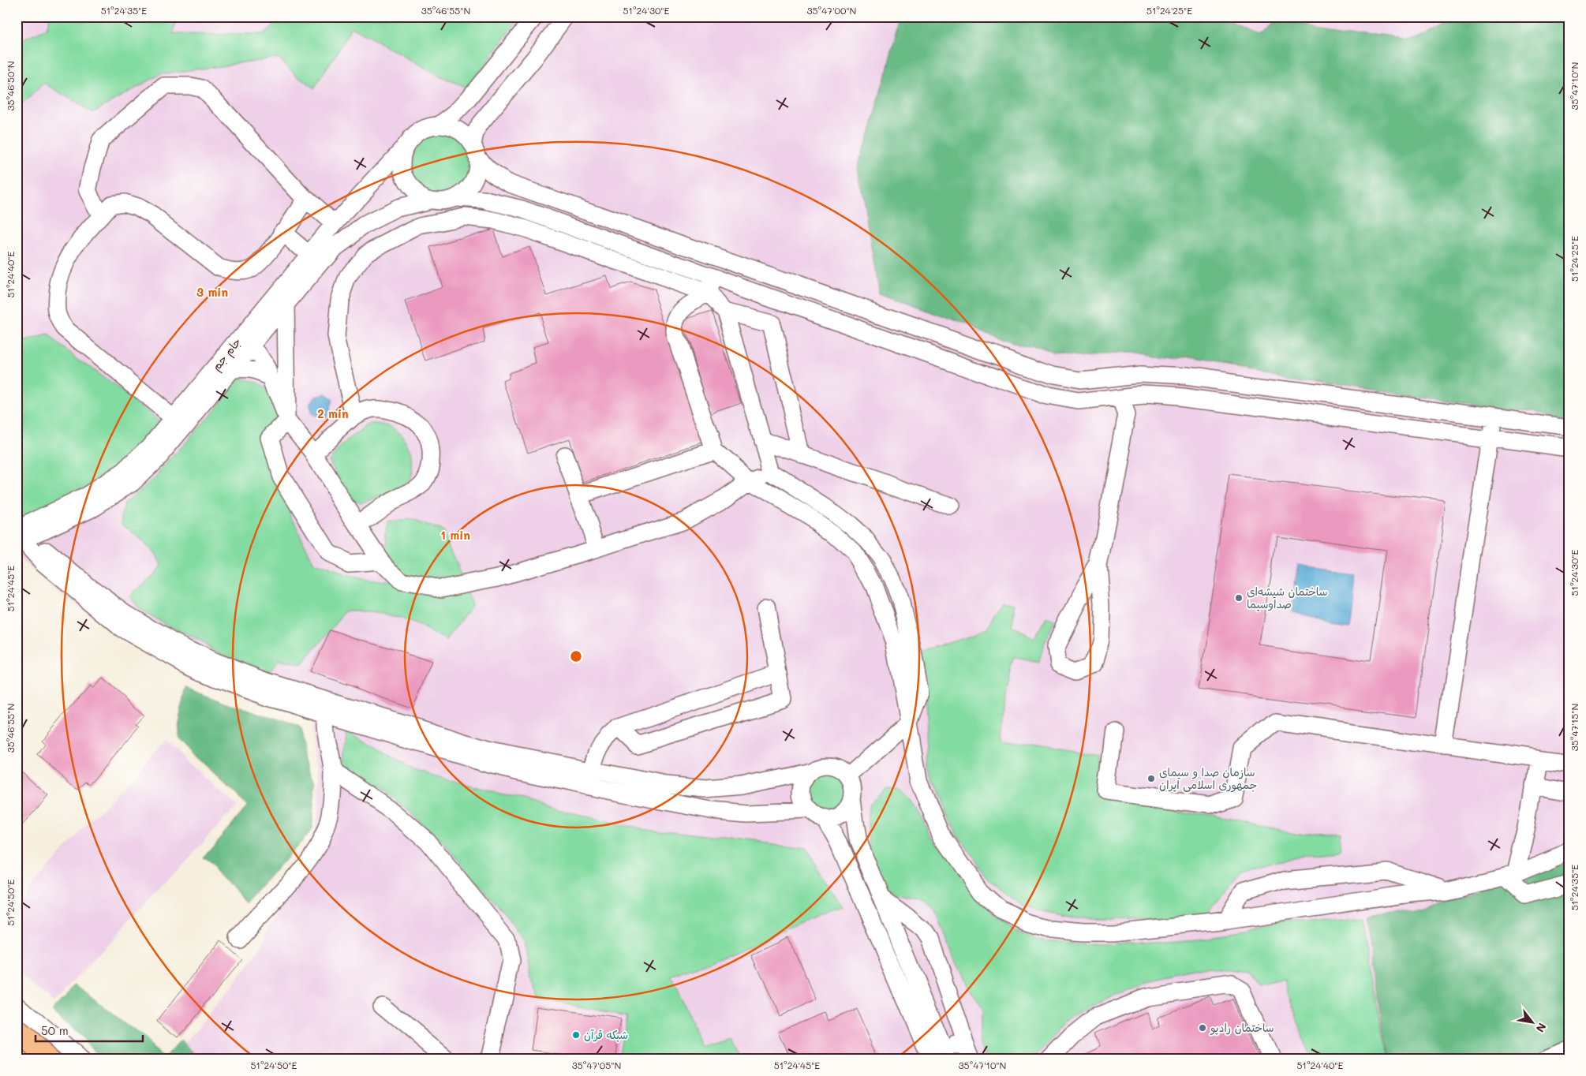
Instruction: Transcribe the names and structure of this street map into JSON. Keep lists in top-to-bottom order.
{
  "streets": {
    "lane": ["جام جم"]
  },
  "places": [
    "ساختمان شیشه‌ای صداوسیما",
    "سازمان صدا و سیمای جمهوری اسلامی ایران",
    "ساختمان رادیو",
    "شبکه قرآن"
  ],
  "scale_bar": "50 m",
  "north": "bottom right",
  "coordinates": [
    "51°24'35\"E",
    "35°46'55\"N",
    "51°24'30\"E",
    "35°47'00\"N",
    "51°24'25\"E",
    "35°47'10\"N",
    "35°46'50\"N",
    "51°24'40\"E",
    "51°24'45\"E",
    "35°47'15\"N",
    "51°24'50\"E",
    "35°47'05\"N"
  ],
  "rings": ["3 min", "2 min", "1 min"]
}
